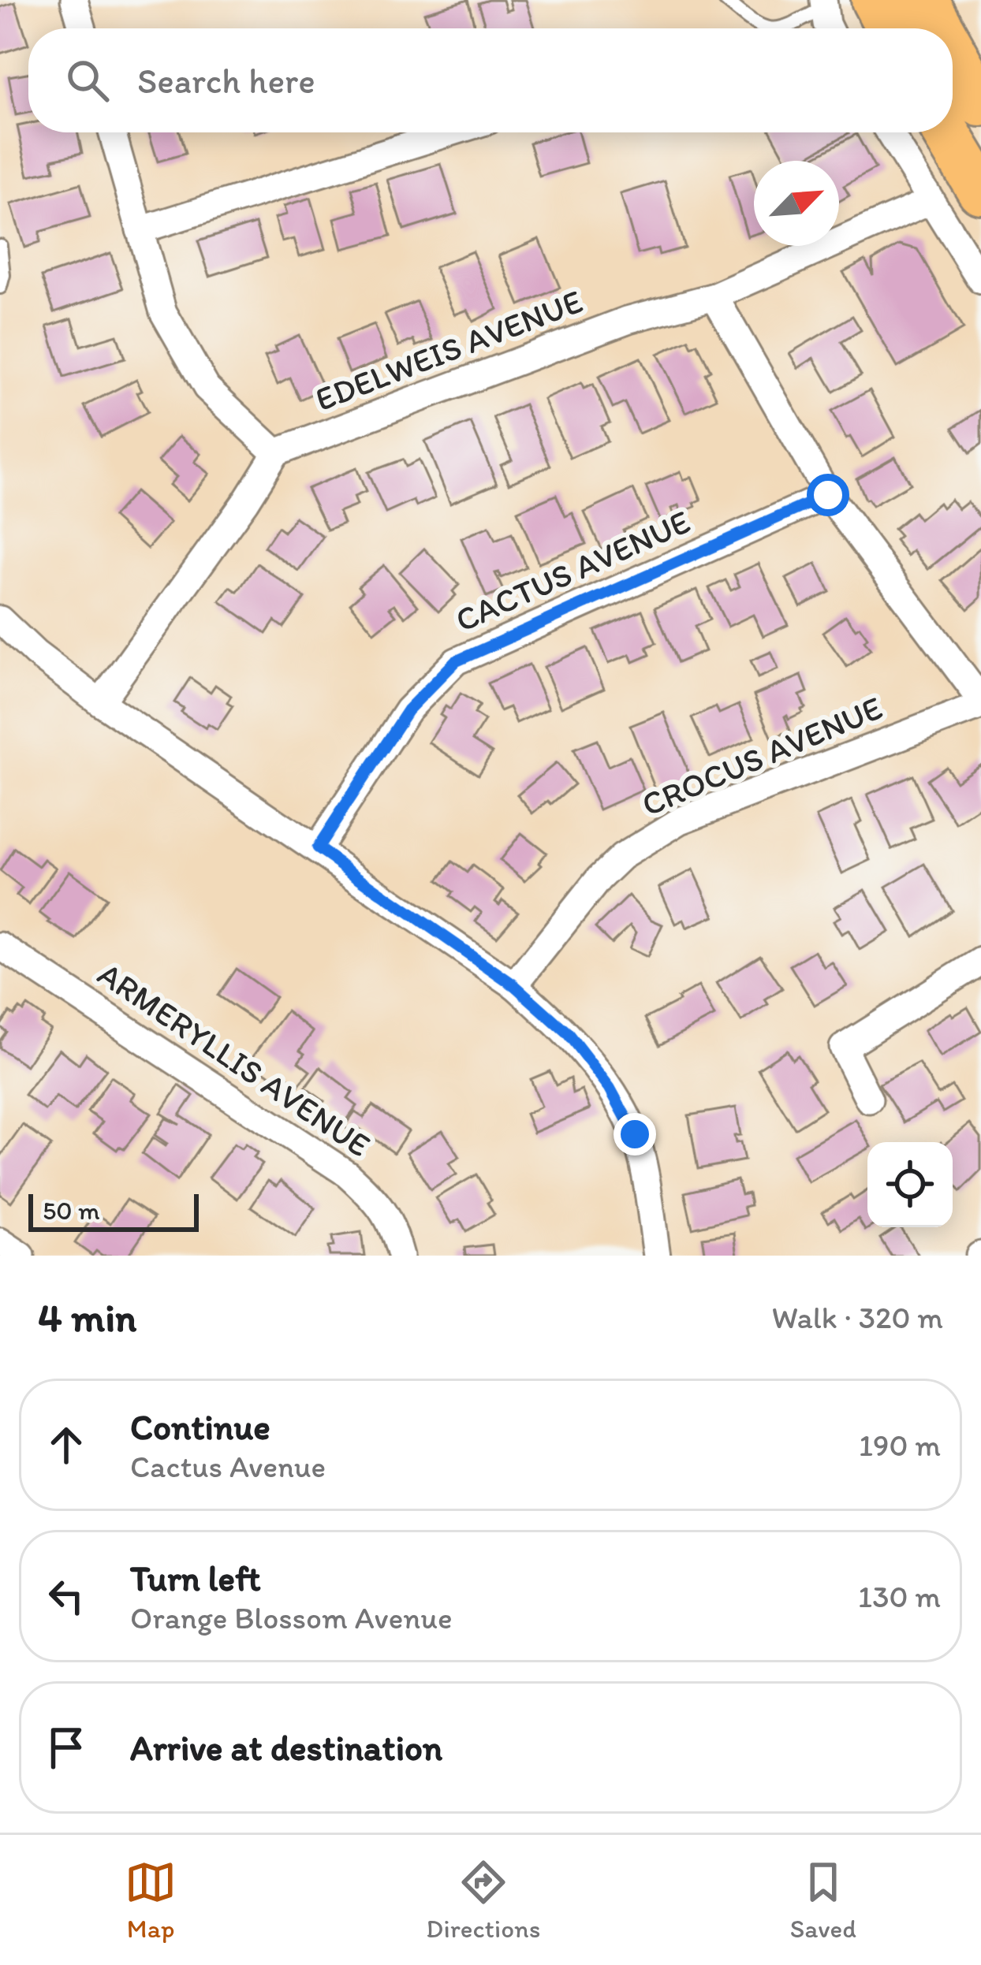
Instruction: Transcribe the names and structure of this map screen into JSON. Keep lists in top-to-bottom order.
{
  "streets": {
    "street": [
      "EDELWEIS AVENUE",
      "CACTUS AVENUE",
      "CROCUS AVENUE",
      "ARMERYLLIS AVENUE"
    ]
  },
  "scale_bar": "50 m",
  "north": "top right",
  "page": {
    "search": "Search here",
    "scale": "50 m",
    "heading": ["4 min", "Walk · 320 m"],
    "list": [
      ["Continue", "Cactus Avenue", "190 m"],
      ["Turn left", "Orange Blossom Avenue", "130 m"],
      "Arrive at destination"
    ],
    "nav": ["Map", "Directions", "Saved"]
  }
}
